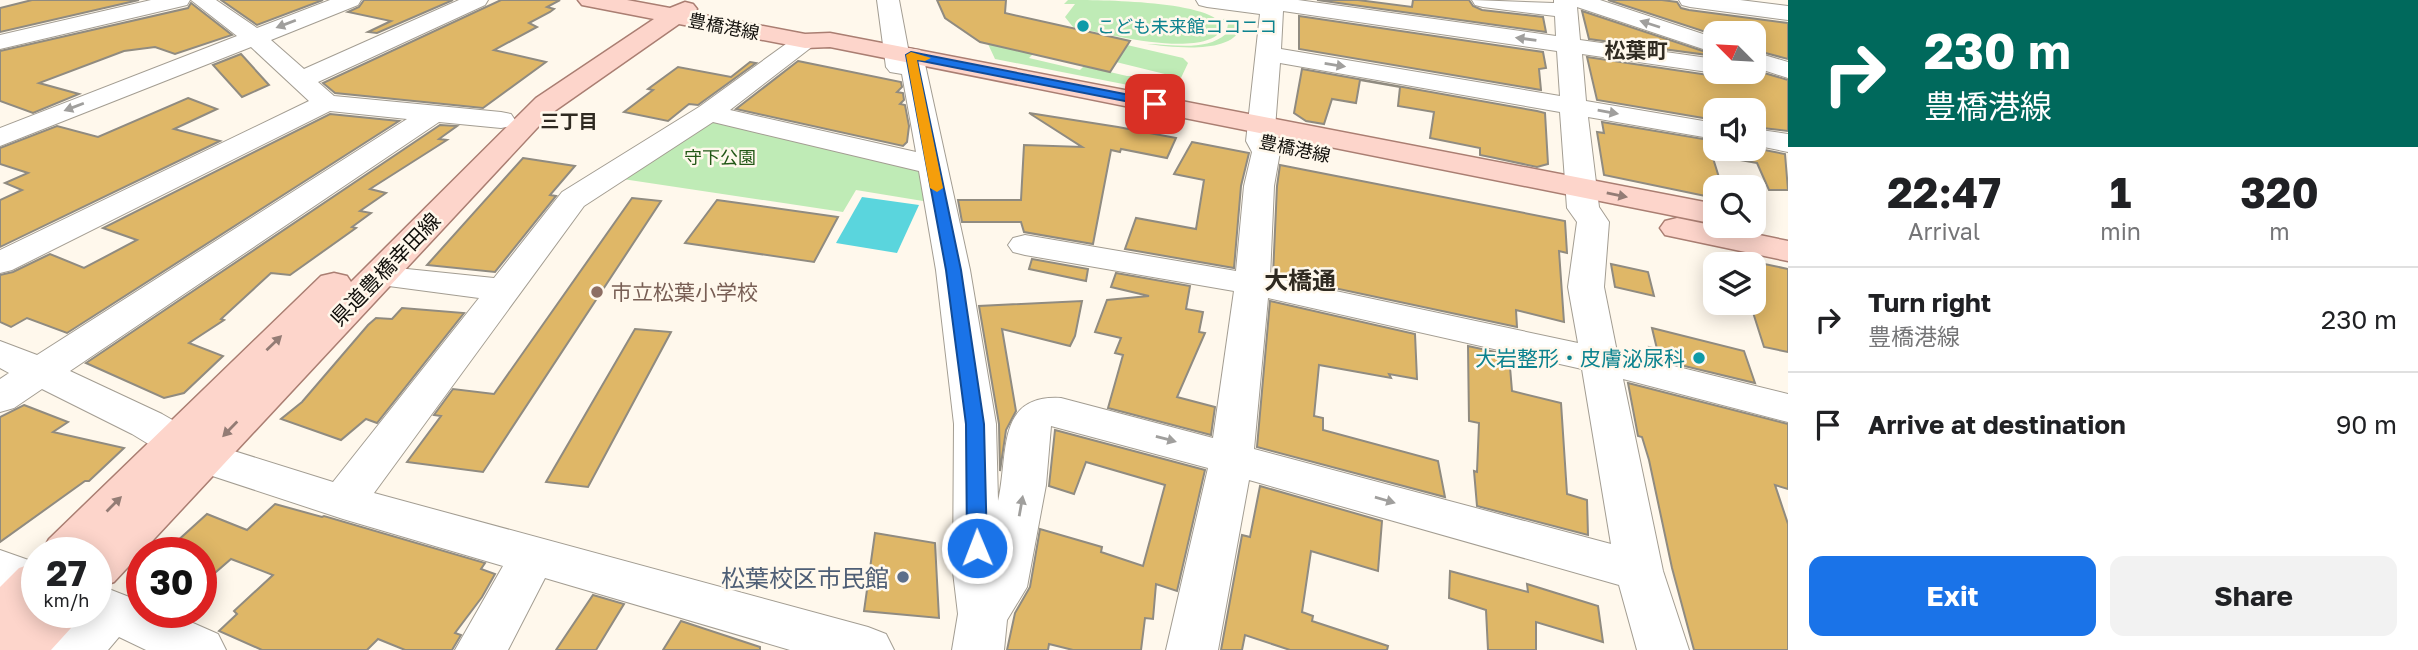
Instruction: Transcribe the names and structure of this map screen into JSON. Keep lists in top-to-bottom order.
{
  "streets": {
    "main road": ["豊橋港線", "県道豊橋幸田線"]
  },
  "crossings": [
    ["豊橋港線", "県道豊橋幸田線"]
  ],
  "districts": ["松葉町", "三丁目", "大橋通"],
  "parks": ["守下公園"],
  "places": [
    "こども未来館ココニコ",
    "市立松葉小学校",
    "大岩整形・皮膚泌尿科",
    "松葉校区市民館"
  ],
  "north": "top left",
  "page": {
    "turn": ["230 m", "豊橋港線"],
    "eta": [
      "22:47",
      "Arrival",
      "1",
      "min",
      "320",
      "m"
    ],
    "list": [
      {
        "name": "Turn right",
        "note": "豊橋港線",
        "value": "230 m"
      },
      {
        "name": "Arrive at destination",
        "value": "90 m"
      }
    ],
    "speed": "27 km/h",
    "limit": "30",
    "buttons": ["Exit", "Share"]
  }
}
